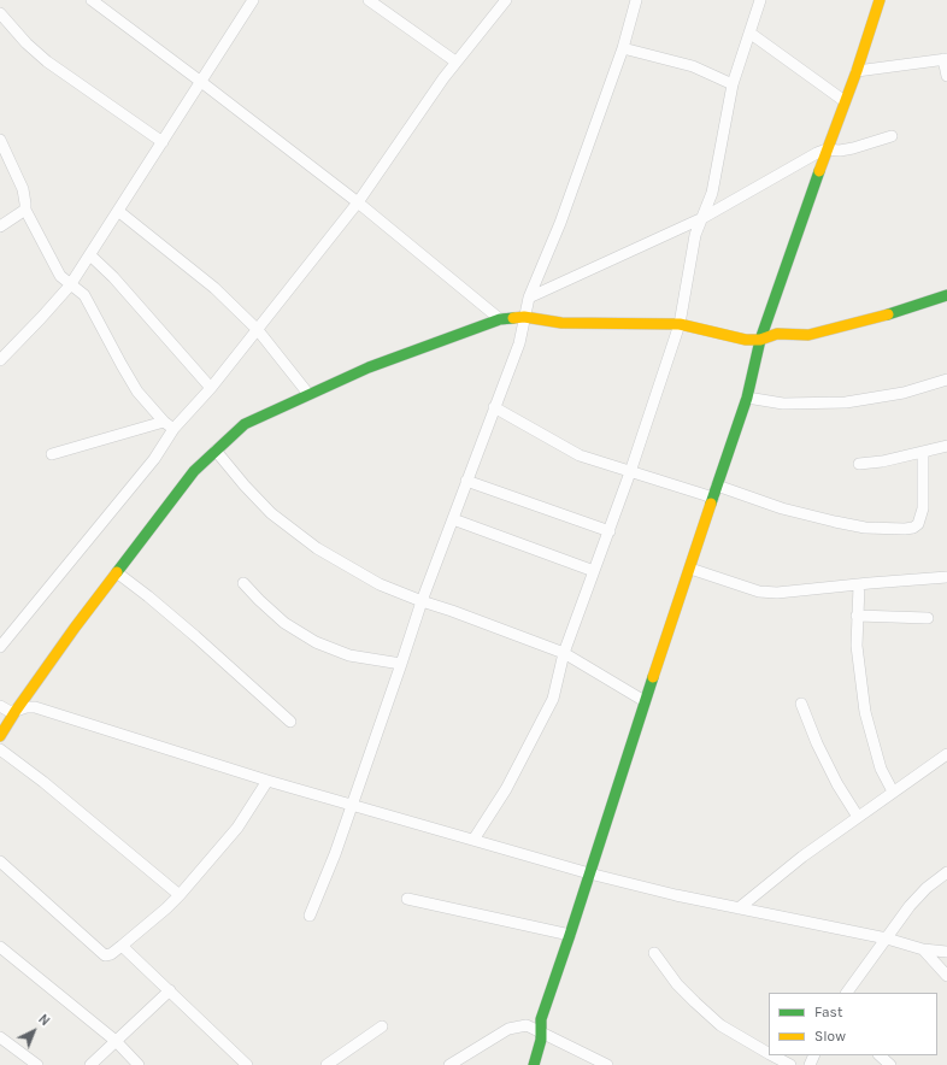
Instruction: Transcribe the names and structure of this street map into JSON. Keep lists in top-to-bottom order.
{
  "legend": ["Fast", "Slow"],
  "north": "top right"
}
